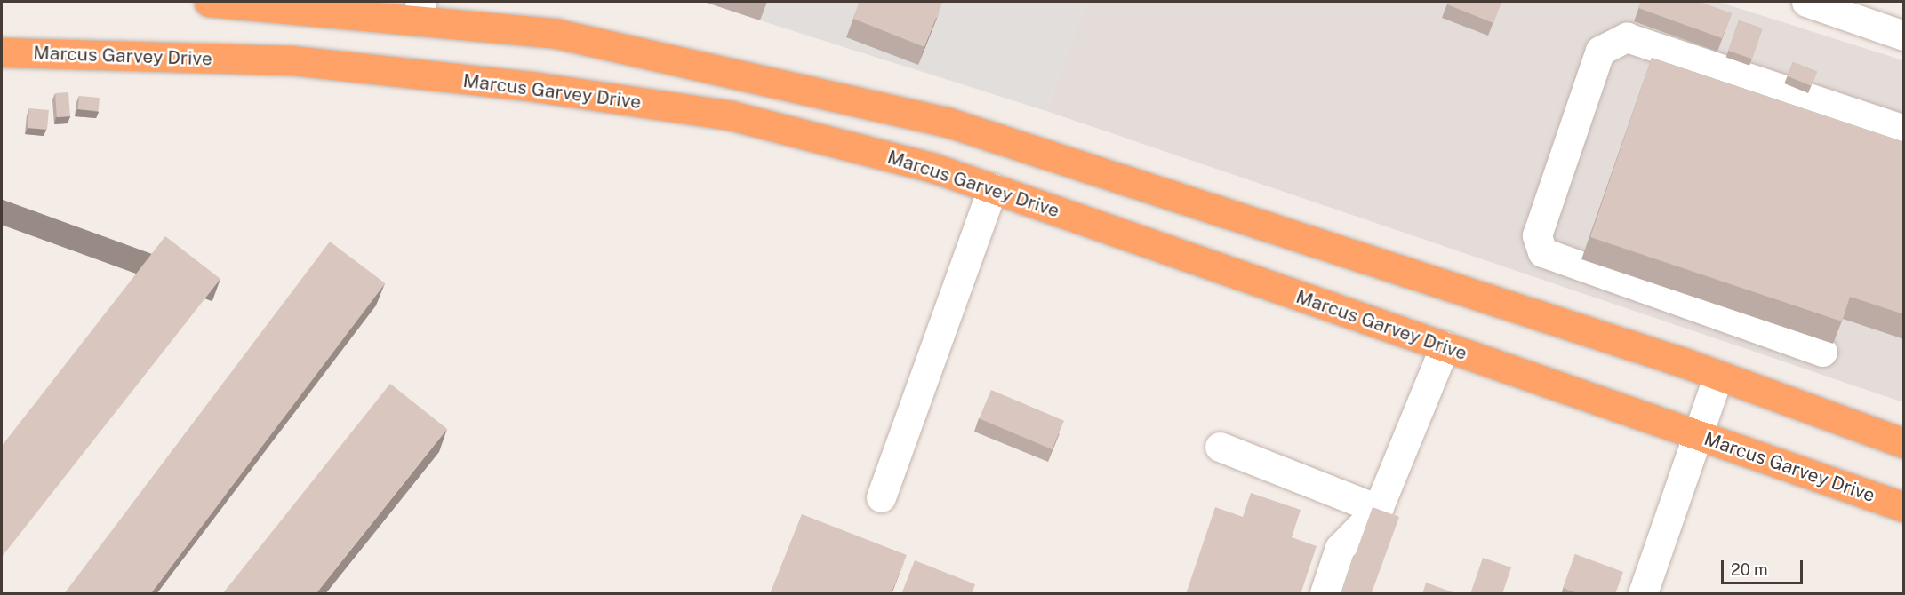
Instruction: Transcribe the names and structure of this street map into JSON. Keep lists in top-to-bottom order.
{
  "streets": {
    "highway": ["Marcus Garvey Drive"]
  },
  "scale_bar": "20 m"
}
